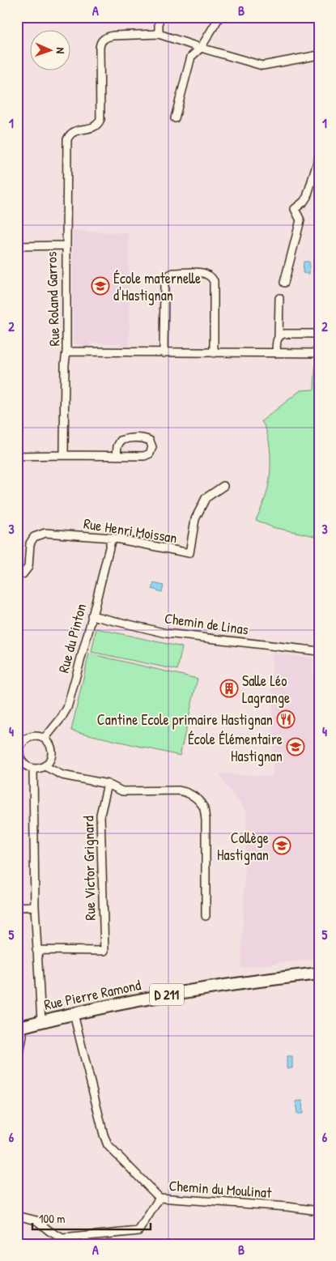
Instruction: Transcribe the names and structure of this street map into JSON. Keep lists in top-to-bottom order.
{
  "streets": {
    "main road": ["Rue Pierre Ramond", "D 211"],
    "street": [
      "Rue Roland Garros",
      "Rue Henri Moissan",
      "Chemin de Linas",
      "Rue du Pinton",
      "Rue Victor Grignard",
      "Chemin du Moulinat"
    ]
  },
  "crossings": [
    ["Rue Henri Moissan", "Rue du Pinton"],
    ["Chemin de Linas", "Rue du Pinton"],
    ["Rue Pierre Ramond", "Chemin du Moulinat"]
  ],
  "places": {
    "school or university": ["École maternelle d'Hastignan", "École Élémentaire Hastignan", "Collège Hastignan"],
    "building": ["Salle Léo Lagrange"],
    "restaurant": ["Cantine Ecole primaire Hastignan"]
  },
  "scale_bar": "100 m",
  "north": "right",
  "grid": {
    "columns": ["A", "B"],
    "rows": [
      "1",
      "2",
      "3",
      "4",
      "5",
      "6"
    ]
  }
}
